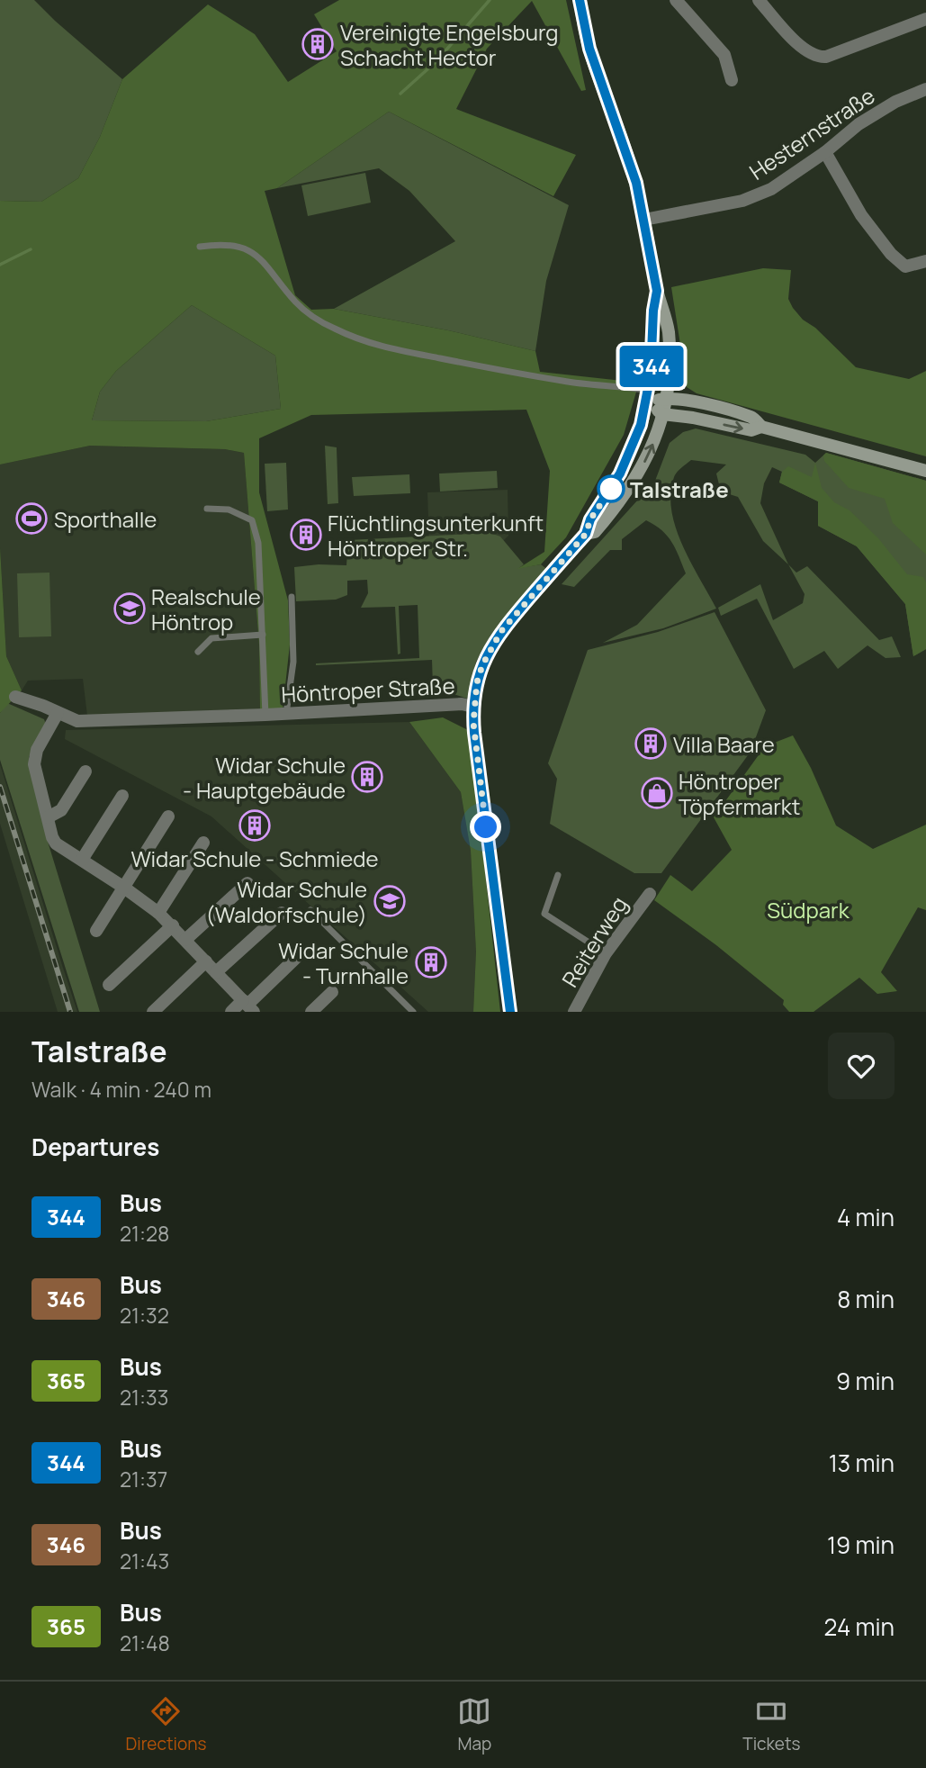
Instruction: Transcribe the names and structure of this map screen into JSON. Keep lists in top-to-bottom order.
{
  "streets": {
    "street": ["Hesternstraße", "Höntroper Straße", "Reiterweg"]
  },
  "crossings": [
    ["Hesternstraße", "Höntroper Straße"]
  ],
  "parks": ["Südpark"],
  "places": {
    "building": [
      "Vereinigte Engelsburg Schacht Hector",
      "Flüchtlingsunterkunft Höntroper Str.",
      "Villa Baare",
      "Widar Schule - Hauptgebäude",
      "Widar Schule - Schmiede",
      "Widar Schule - Turnhalle"
    ],
    "other": ["Talstraße"],
    "sports": ["Sporthalle"],
    "school or university": ["Realschule Höntrop", "Widar Schule (Waldorfschule)"],
    "shop": ["Höntroper Töpfermarkt"]
  },
  "lines": ["bus line 344"],
  "page": {
    "on_map": "344",
    "heading": [
      ["Talstraße", "Walk · 4 min · 240 m"],
      "Departures"
    ],
    "list": [
      {
        "mark": "344",
        "name": "Bus",
        "note": "21:28",
        "value": "4 min"
      },
      {
        "mark": "346",
        "name": "Bus",
        "note": "21:32",
        "value": "8 min"
      },
      {
        "mark": "365",
        "name": "Bus",
        "note": "21:33",
        "value": "9 min"
      },
      {
        "mark": "344",
        "name": "Bus",
        "note": "21:37",
        "value": "13 min"
      },
      {
        "mark": "346",
        "name": "Bus",
        "note": "21:43",
        "value": "19 min"
      },
      {
        "mark": "365",
        "name": "Bus",
        "note": "21:48",
        "value": "24 min"
      }
    ],
    "tabs": ["Directions", "Map", "Tickets"]
  }
}
